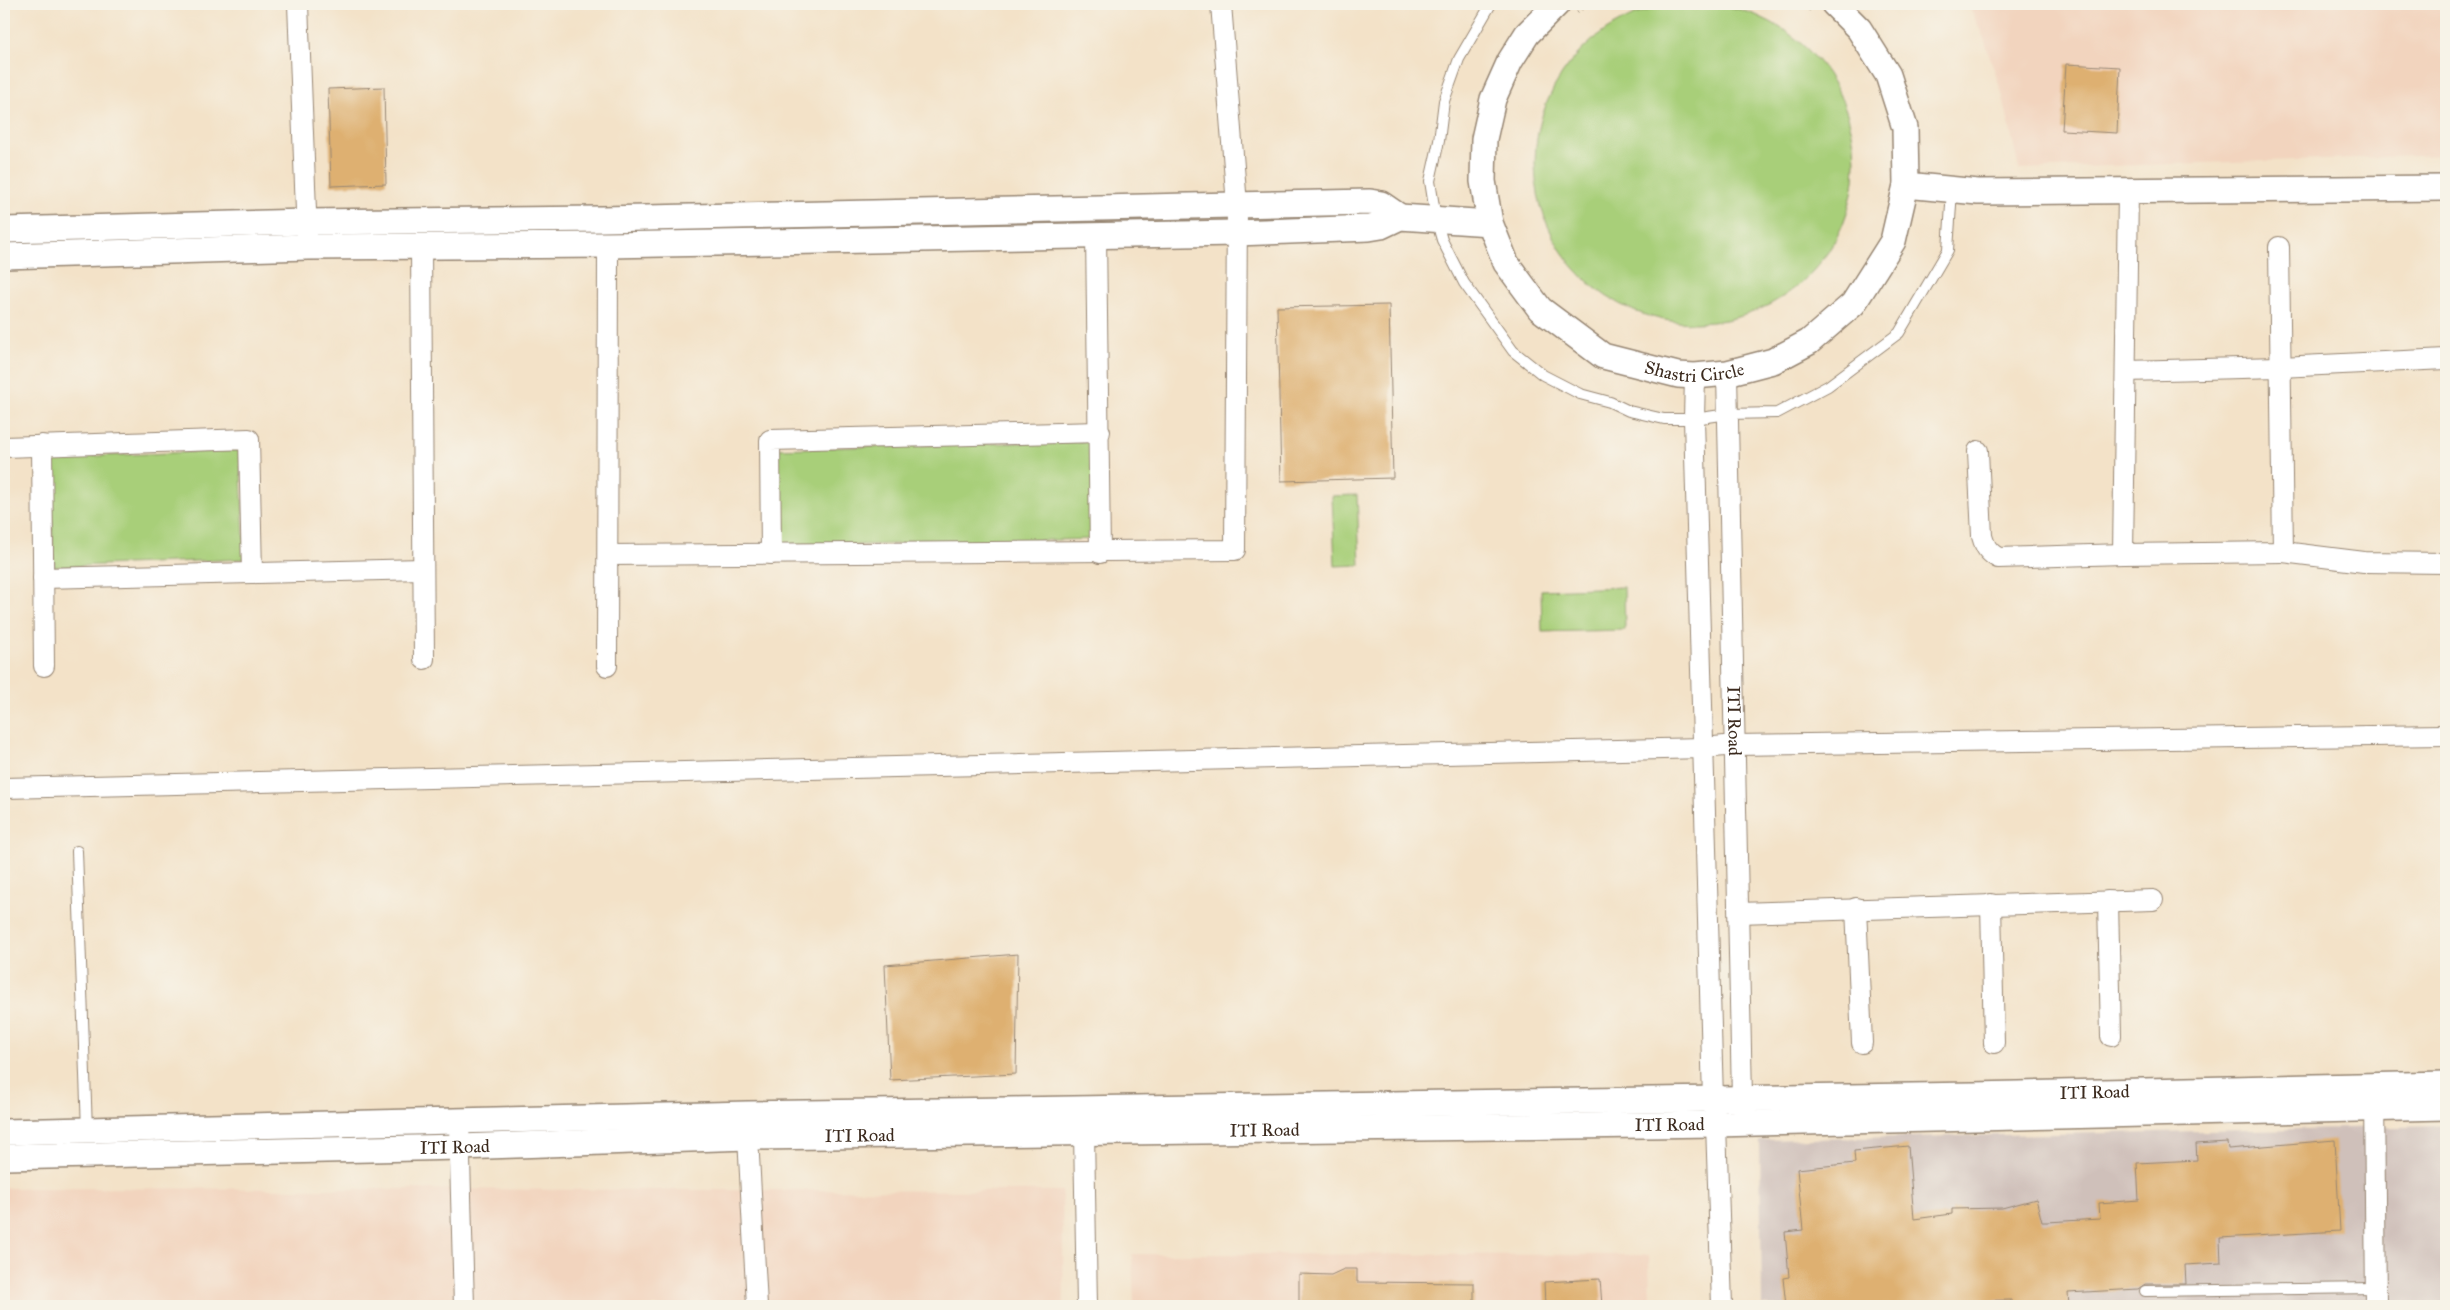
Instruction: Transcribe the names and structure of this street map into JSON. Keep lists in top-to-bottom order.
{
  "streets": {
    "street": ["Shastri Circle", "ITI Road"]
  },
  "crossings": [
    ["Shastri Circle", "ITI Road"]
  ]
}
